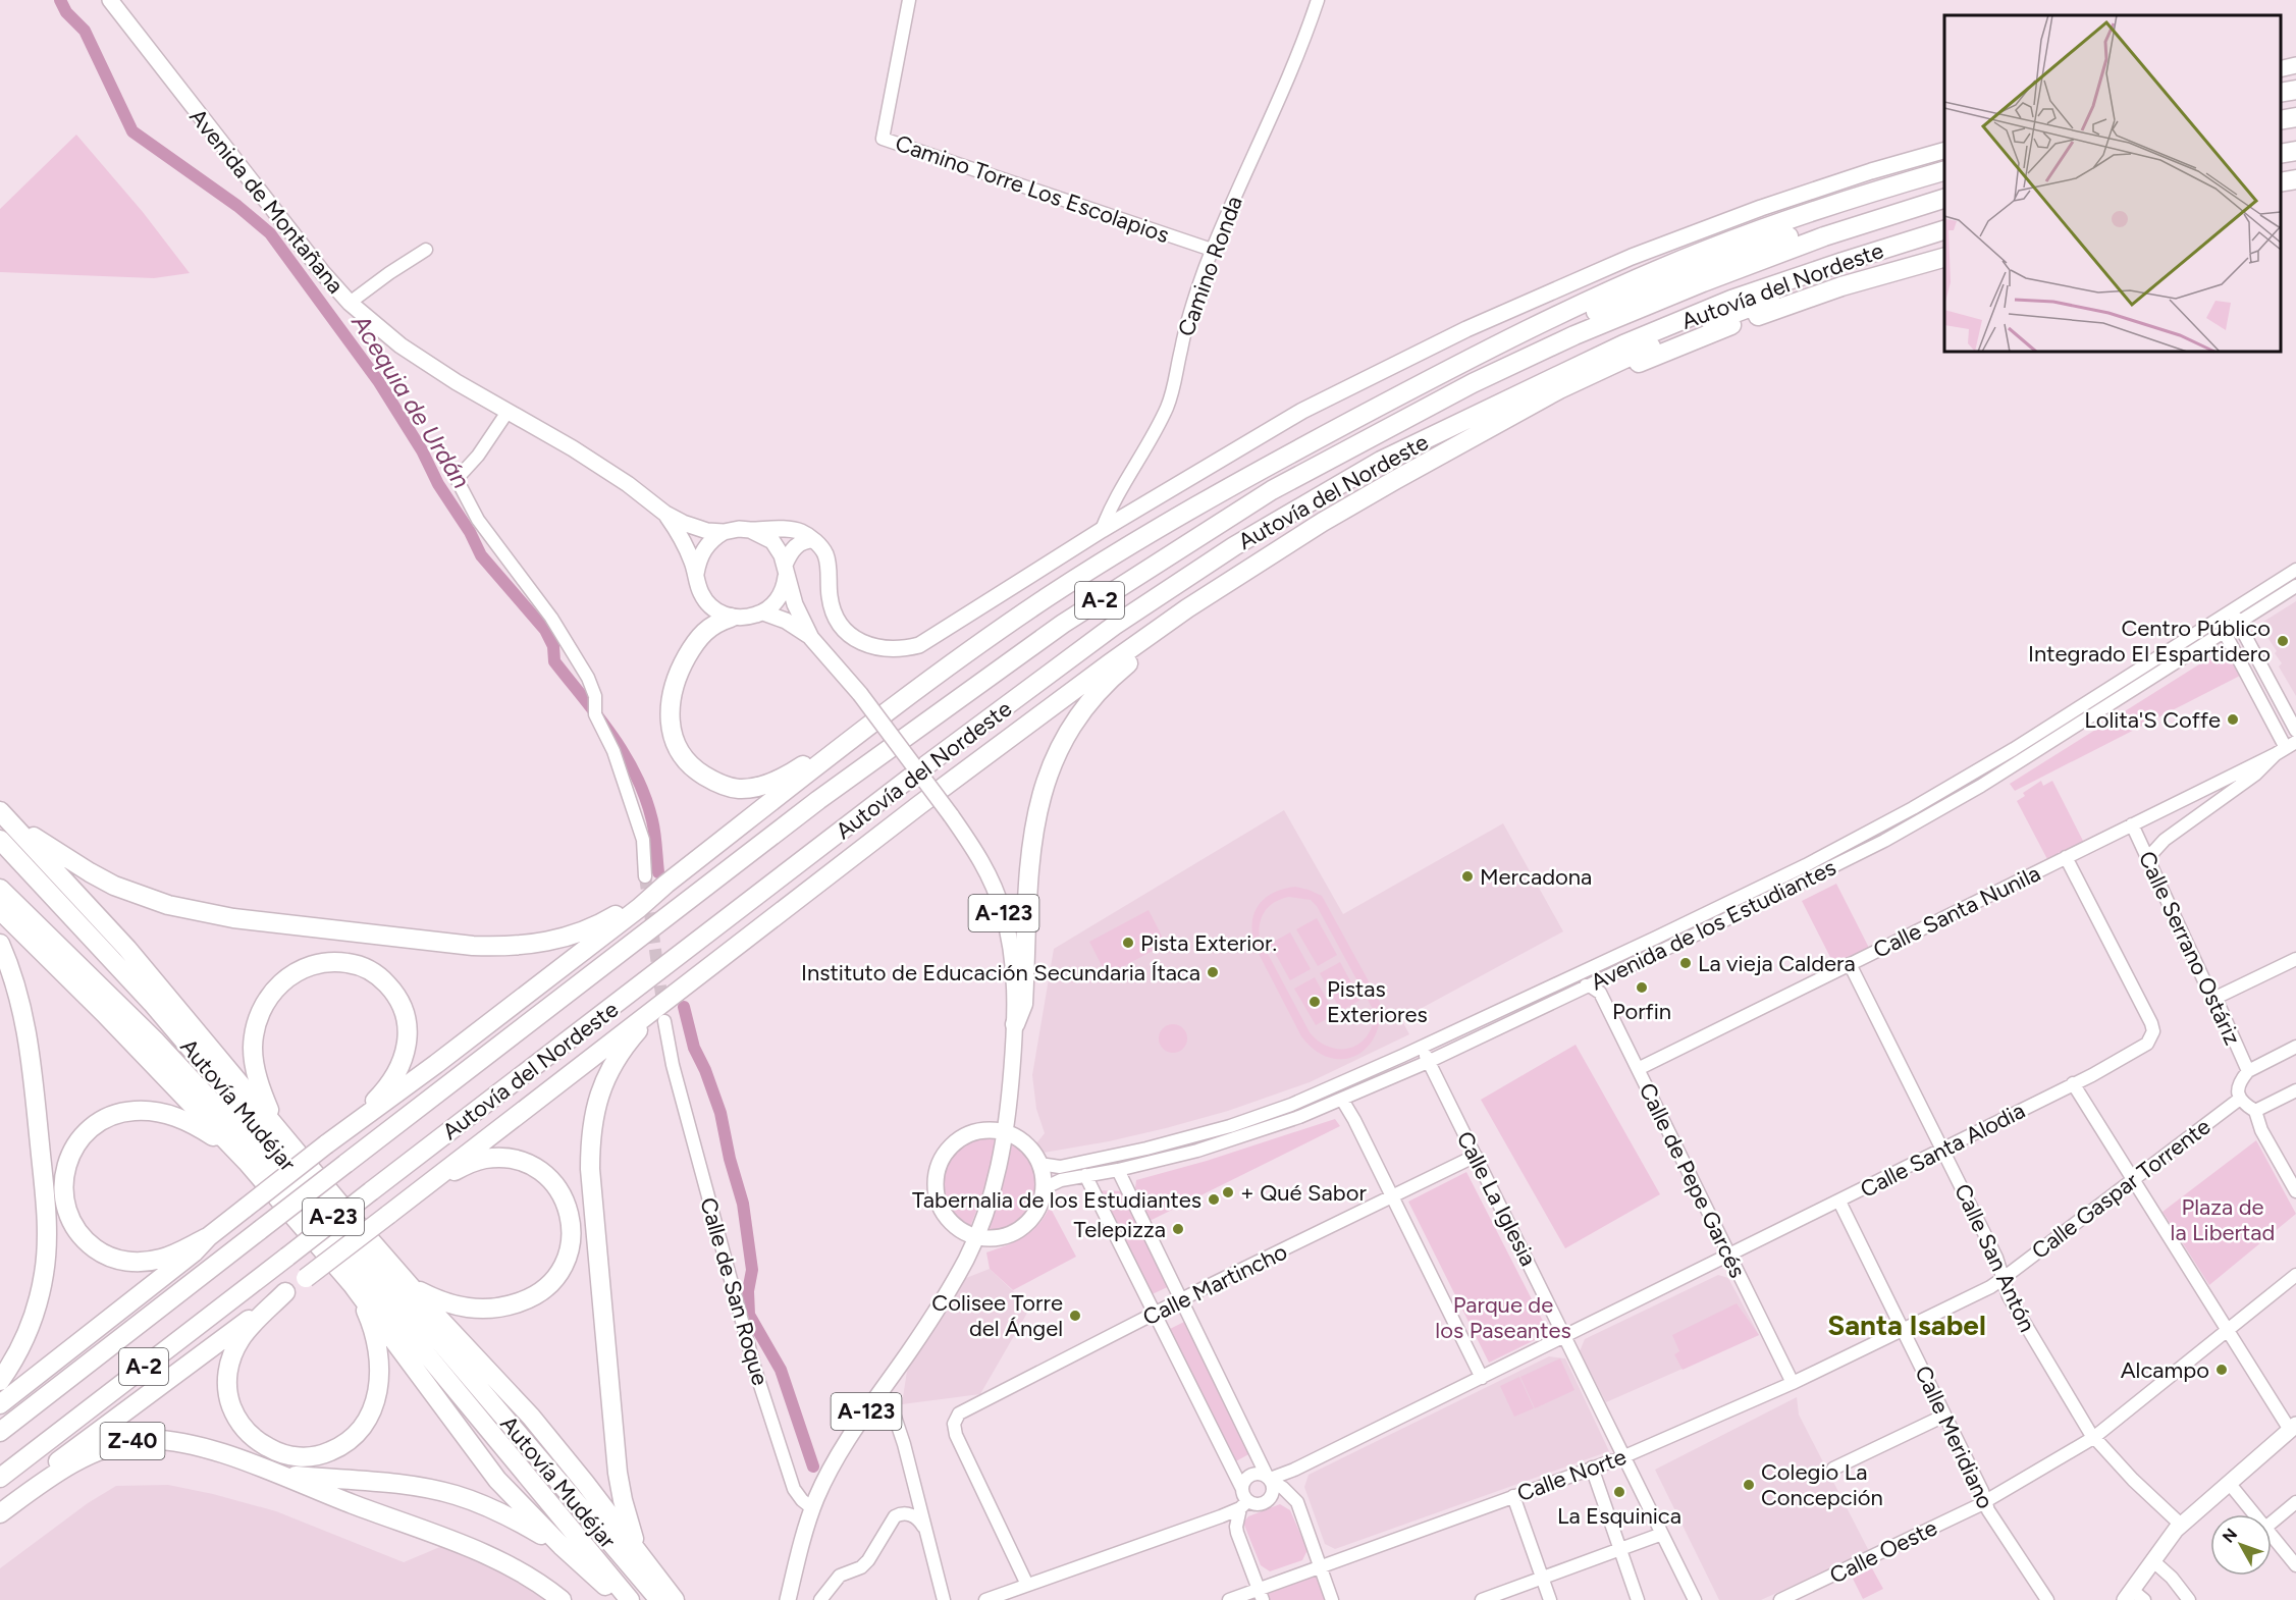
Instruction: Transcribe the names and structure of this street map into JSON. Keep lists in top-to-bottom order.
{
  "streets": {
    "highway": [
      "Autovía del Nordeste",
      "A-2",
      "Autovía Mudéjar",
      "A-23",
      "Z-40"
    ],
    "main road": ["Avenida de Montañana", "A-123"],
    "street": [
      "Camino Torre Los Escolapios",
      "Camino Ronda",
      "Calle Santa Nunila",
      "Avenida de los Estudiantes",
      "Calle Serrano Ostáriz",
      "Calle Santa Alodia",
      "Calle de Pepe Garcés",
      "Calle Gaspar Torrente",
      "Calle La Iglesia",
      "Calle San Antón",
      "Calle Martincho",
      "Calle de San Roque",
      "Calle Meridiano",
      "Calle Norte",
      "Calle Oeste"
    ]
  },
  "crossings": [
    ["Camino Torre Los Escolapios", "Camino Ronda"],
    ["Calle Santa Nunila", "Calle Serrano Ostáriz"],
    ["Calle Santa Nunila", "Calle Santa Alodia"],
    ["Calle Santa Nunila", "Calle de Pepe Garcés"],
    ["Calle Santa Nunila", "Calle San Antón"],
    ["A-123", "Calle de San Roque"],
    ["Avenida de los Estudiantes", "Calle de Pepe Garcés"],
    ["Avenida de los Estudiantes", "Calle La Iglesia"],
    ["Calle Santa Alodia", "Calle de Pepe Garcés"],
    ["Calle Santa Alodia", "Calle La Iglesia"],
    ["Calle Santa Alodia", "Calle San Antón"],
    ["Calle Santa Alodia", "Calle Meridiano"],
    ["Calle de Pepe Garcés", "Calle Norte"],
    ["Calle Gaspar Torrente", "Calle San Antón"],
    ["Calle Gaspar Torrente", "Calle Meridiano"],
    ["Calle Gaspar Torrente", "Calle Norte"],
    ["Calle La Iglesia", "Calle Martincho"],
    ["Calle La Iglesia", "Calle Norte"],
    ["Calle San Antón", "Calle Oeste"],
    ["Calle Meridiano", "Calle Norte"],
    ["Calle Meridiano", "Calle Oeste"]
  ],
  "districts": ["Santa Isabel"],
  "water": ["Acequia de Urdán"],
  "parks": ["Plaza de la Libertad", "Parque de los Paseantes"],
  "places": [
    "Centro Público Integrado El Espartidero",
    "Lolita'S Coffe",
    "Mercadona",
    "Pista Exterior.",
    "La vieja Caldera",
    "Instituto de Educación Secundaria Ítaca",
    "Porfin",
    "Pistas Exteriores",
    "+ Qué Sabor",
    "Tabernalia de los Estudiantes",
    "Telepizza",
    "Colisee Torre del Ángel",
    "Alcampo",
    "Colegio La Concepción",
    "La Esquinica"
  ],
  "north": "top left"
}
